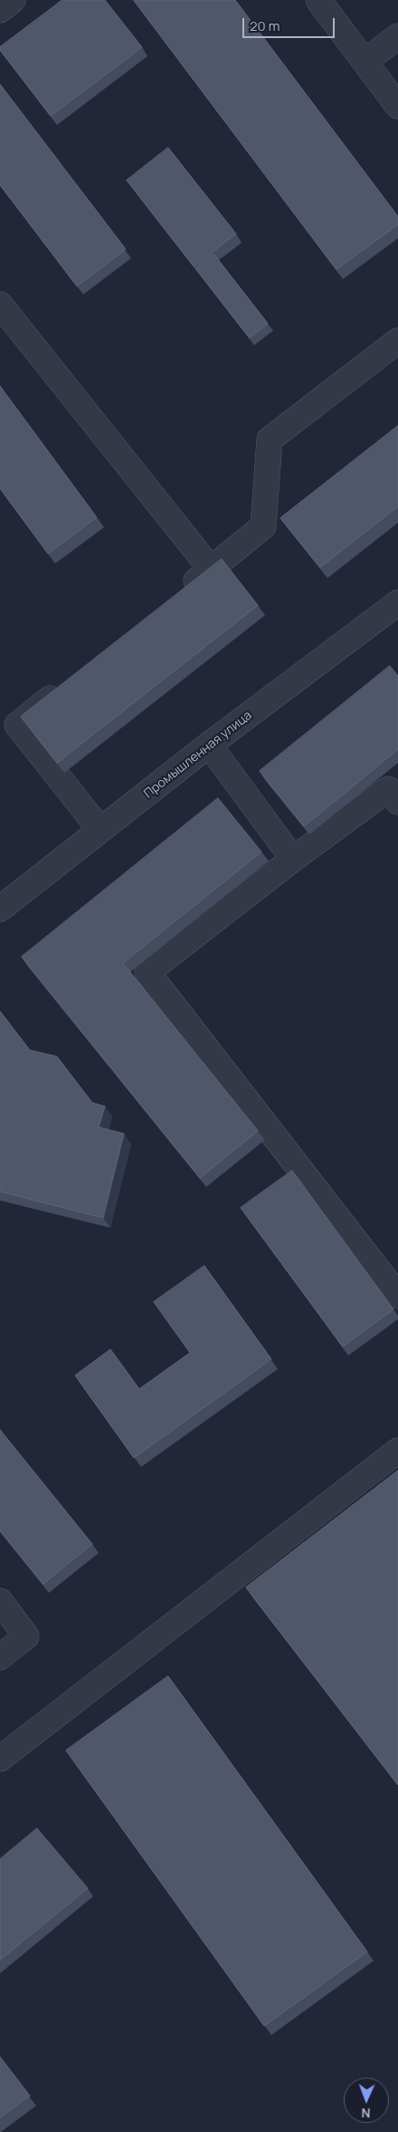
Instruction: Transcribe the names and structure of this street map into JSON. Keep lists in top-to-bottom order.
{
  "streets": {
    "street": ["Промышленная улица"]
  },
  "scale_bar": "20 m",
  "north": "bottom"
}
